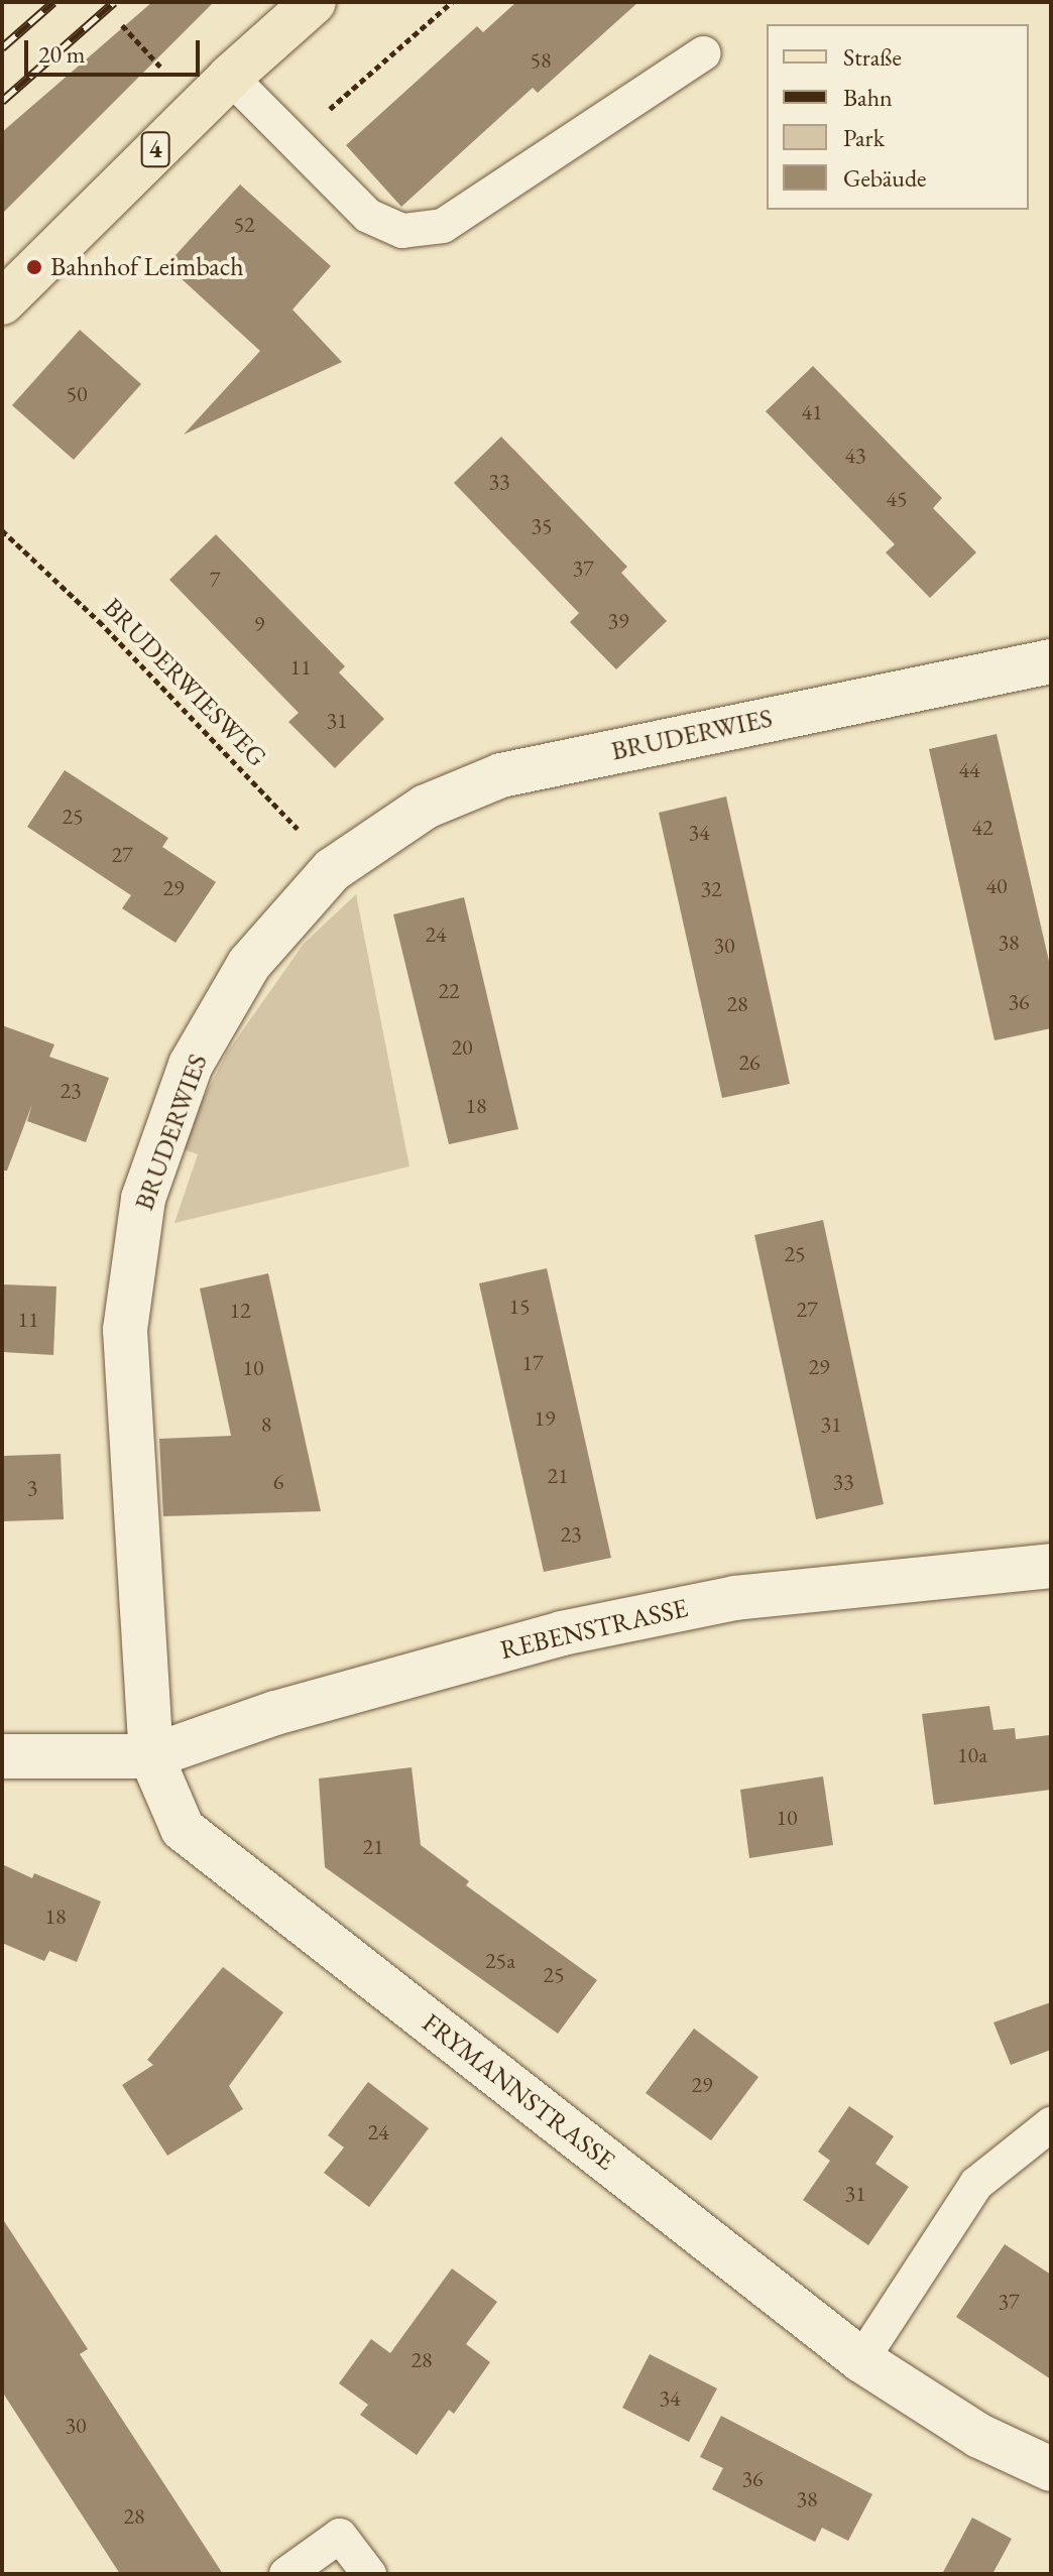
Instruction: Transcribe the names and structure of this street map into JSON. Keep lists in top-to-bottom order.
{
  "streets": {
    "main road": ["4"],
    "street": ["BRUDERWIES", "REBENSTRASSE", "FRYMANNSTRASSE"],
    "path": ["BRUDERWIESWEG"]
  },
  "crossings": [
    ["BRUDERWIESWEG", "BRUDERWIES"],
    ["BRUDERWIES", "REBENSTRASSE"],
    ["BRUDERWIES", "FRYMANNSTRASSE"],
    ["REBENSTRASSE", "FRYMANNSTRASSE"]
  ],
  "places": ["Bahnhof Leimbach"],
  "house_numbers": [
    "58",
    "52",
    "50",
    "41",
    "43",
    "33",
    "45",
    "35",
    "37",
    "7",
    "39",
    "9",
    "11",
    "31",
    "44",
    "25",
    "42",
    "34",
    "27",
    "40",
    "29",
    "32",
    "24",
    "38",
    "30",
    "22",
    "36",
    "28",
    "20",
    "26",
    "23",
    "18",
    "25",
    "15",
    "27",
    "12",
    "11",
    "17",
    "29",
    "10",
    "19",
    "8",
    "31",
    "21",
    "6",
    "33",
    "3",
    "23",
    "10a",
    "10",
    "21",
    "18",
    "25a",
    "25",
    "29",
    "24",
    "31",
    "37",
    "28",
    "34",
    "30",
    "36",
    "38",
    "28"
  ],
  "legend": [
    "Straße",
    "Bahn",
    "Park",
    "Gebäude"
  ],
  "scale_bar": "20 m"
}
